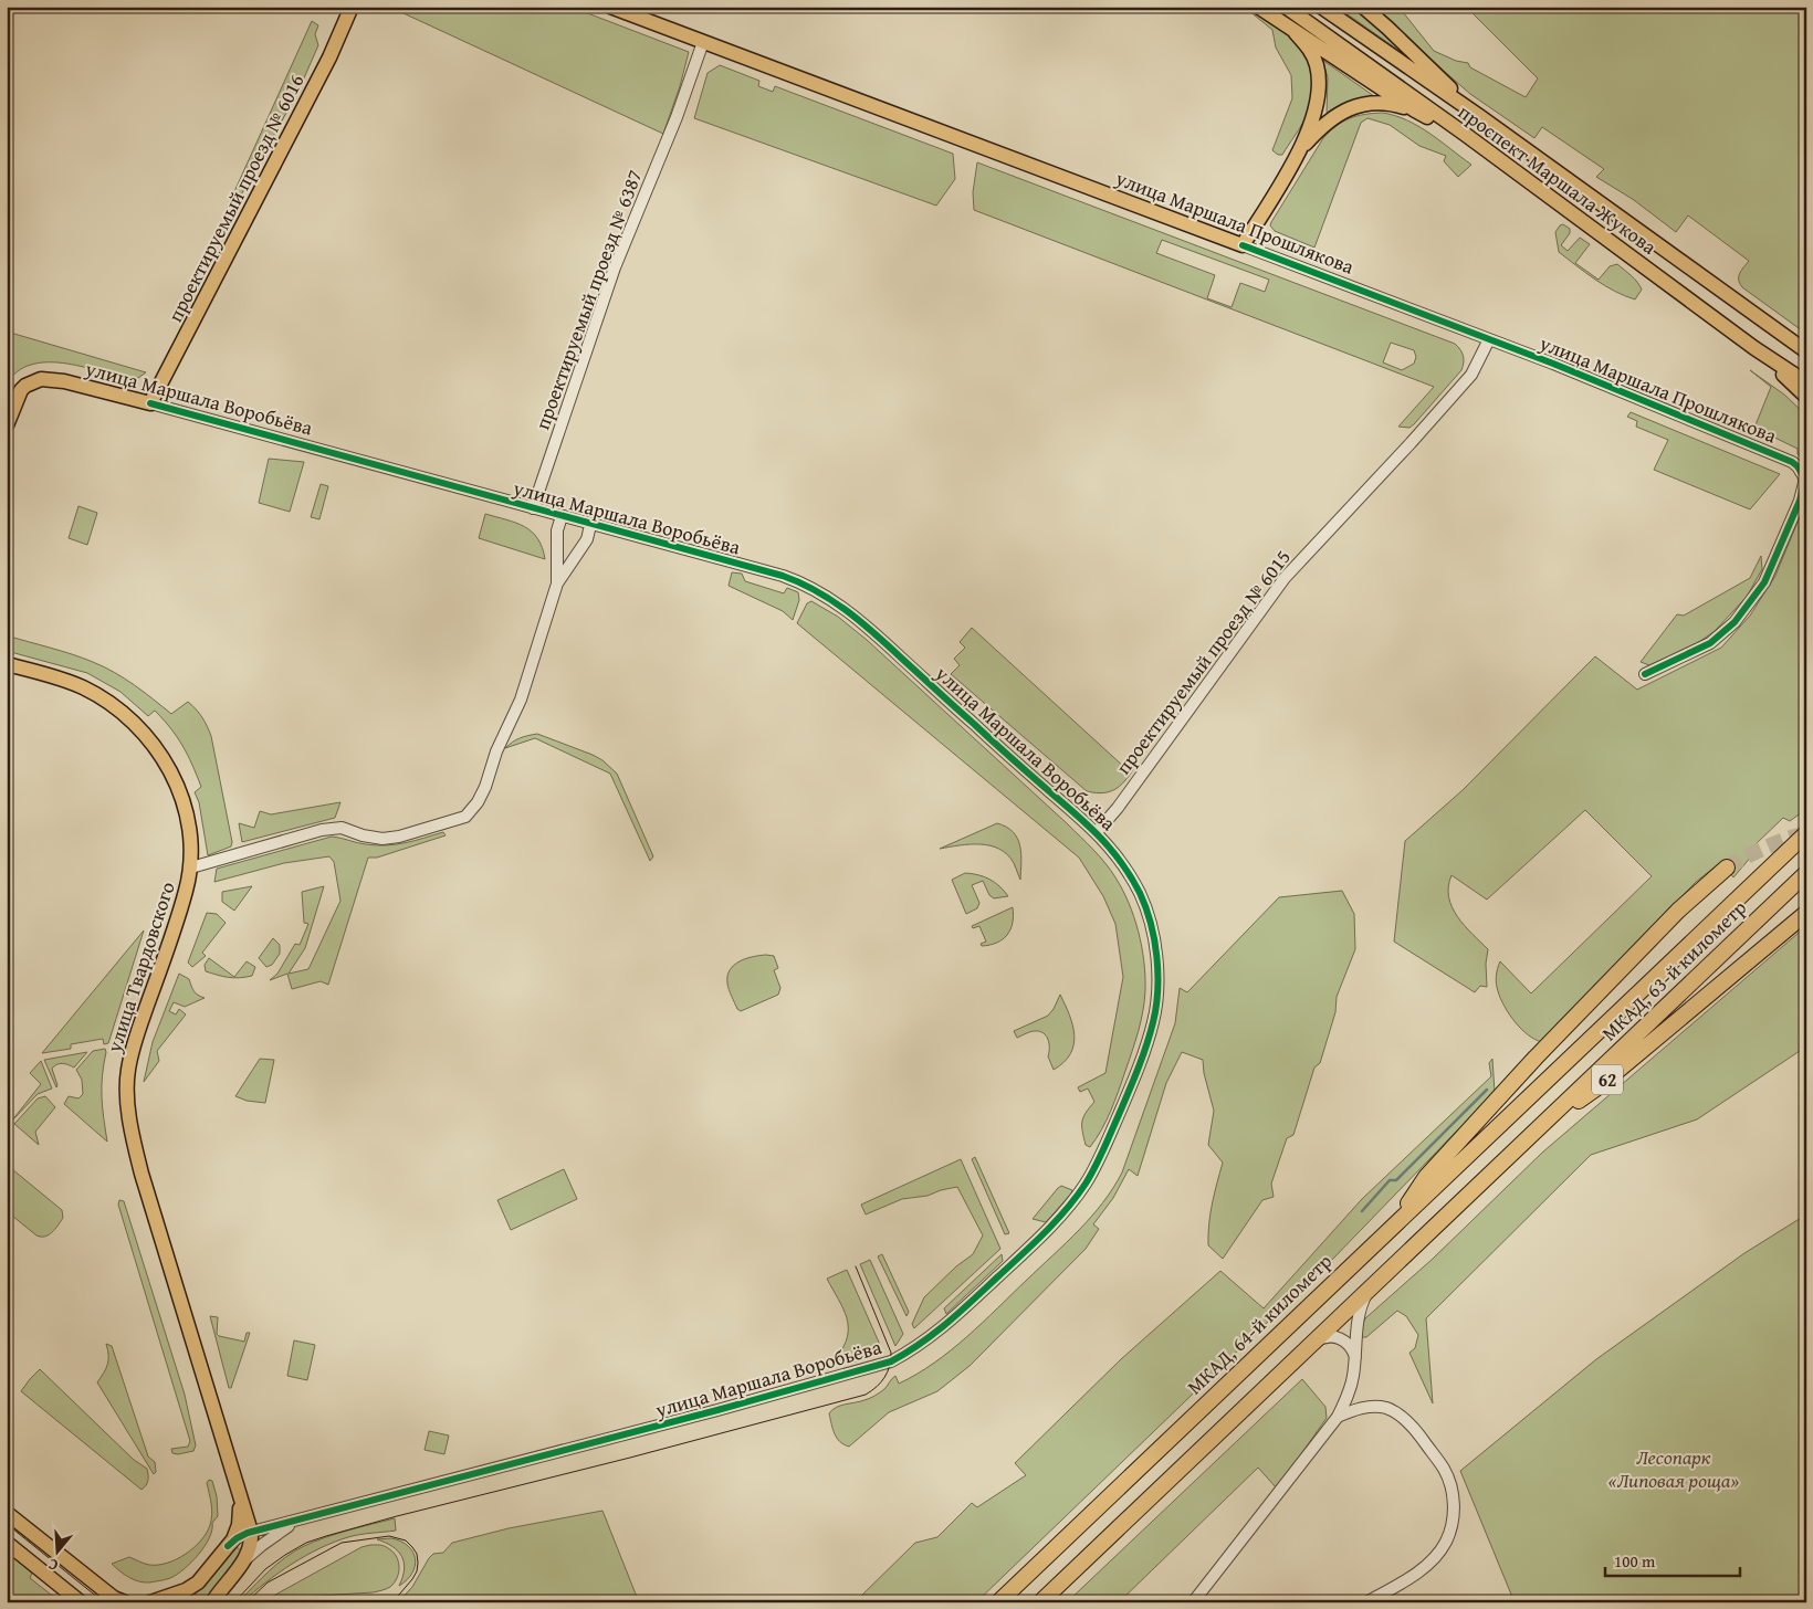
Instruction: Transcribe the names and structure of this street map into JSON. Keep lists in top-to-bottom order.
{
  "streets": {
    "highway": ["МКАД, 63-й километр", "62", "МКАД, 64-й километр"],
    "main road": [
      "проспект Маршала Жукова",
      "проектируемый проезд № 6016",
      "улица Маршала Прошлякова",
      "улица Маршала Воробьёва",
      "улица Твардовского"
    ],
    "street": ["проектируемый проезд № 6387", "проектируемый проезд № 6015"]
  },
  "crossings": [
    ["проектируемый проезд № 6016", "улица Маршала Воробьёва"],
    ["улица Маршала Прошлякова", "проектируемый проезд № 6387"],
    ["улица Маршала Прошлякова", "проектируемый проезд № 6015"],
    ["проектируемый проезд № 6387", "улица Маршала Воробьёва"],
    ["улица Маршала Воробьёва", "проектируемый проезд № 6015"],
    ["улица Маршала Воробьёва", "улица Твардовского"],
    ["МКАД, 63-й километр", "62"],
    ["МКАД, 63-й километр", "МКАД, 64-й километр"]
  ],
  "parks": ["Лесопарк «Липовая роща»"],
  "scale_bar": "100 m",
  "north": "bottom"
}
